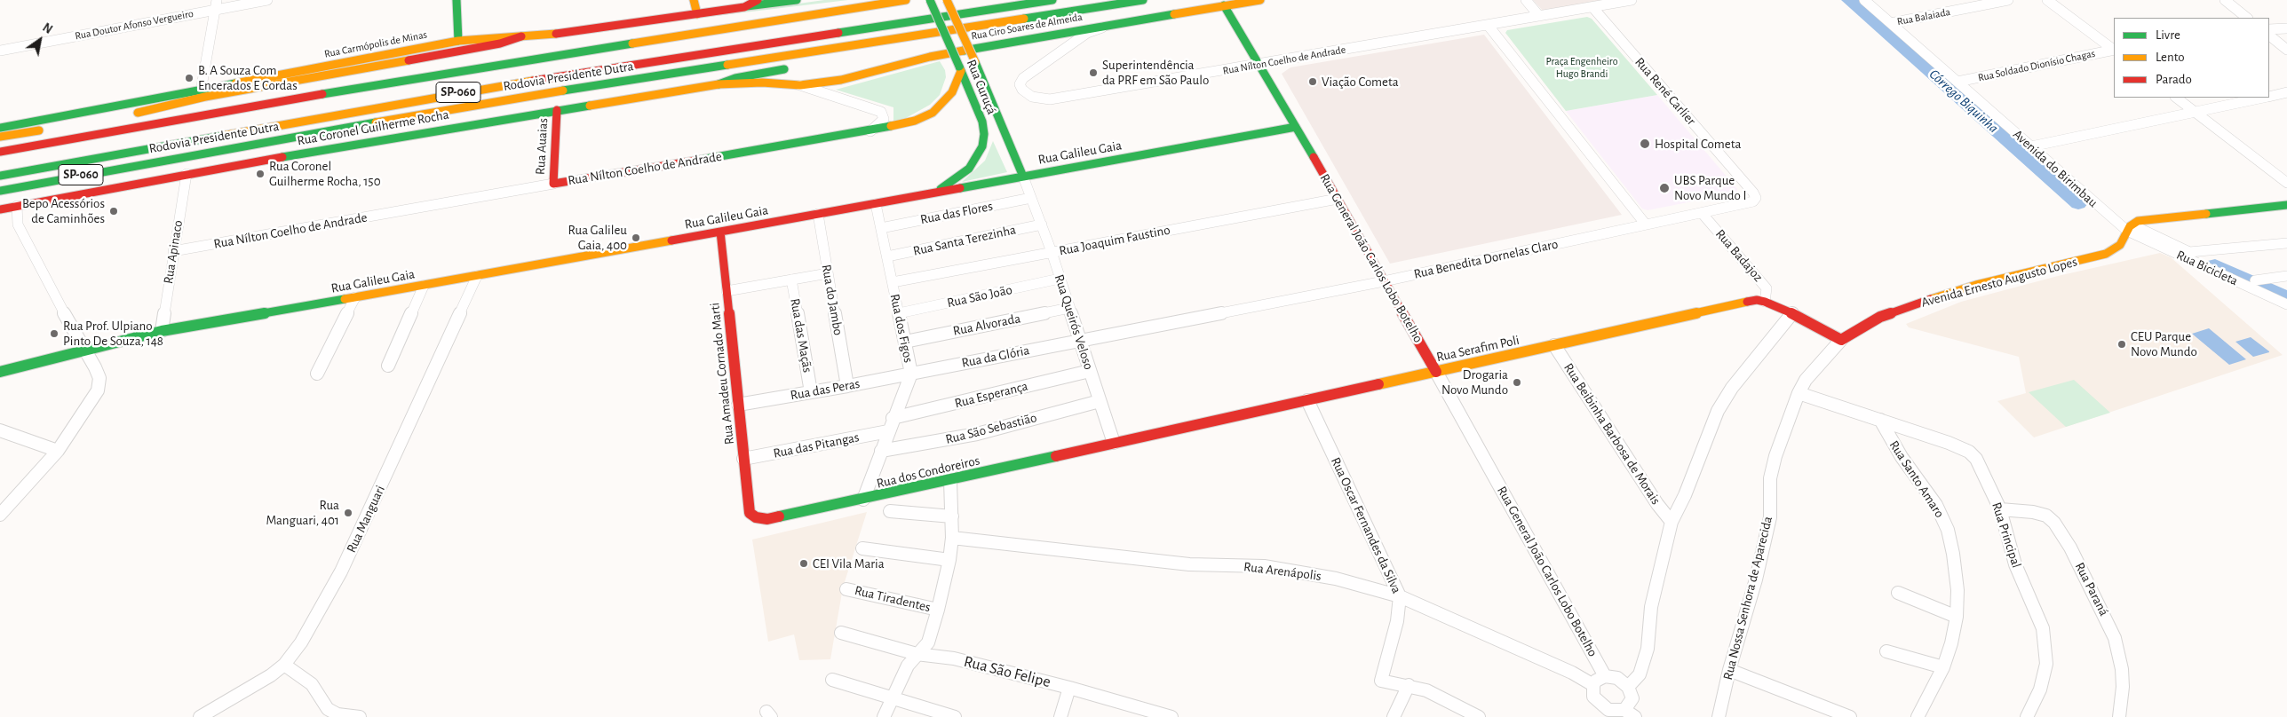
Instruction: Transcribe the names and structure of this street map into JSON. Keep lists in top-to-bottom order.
{
  "streets": {
    "main road": [
      "Rua Ciro Soares de Almeida",
      "Rua Carmópolis de Minas",
      "Rua Nílton Coelho de Andrade",
      "Rodovia Presidente Dutra",
      "Rua Curuçá",
      "SP-060",
      "Rua Coronel Guilherme Rocha",
      "Rua Auaias",
      "Rua Galileu Gaia",
      "Rua General João Carlos Lobo Botelho",
      "Avenida Ernesto Augusto Lopes",
      "Rua Serafim Poli",
      "Rua Amadeu Cornado Marti",
      "Rua dos Condoreiros"
    ],
    "street": [
      "Rua Balaiada",
      "Rua Doutor Afonso Vergueiro",
      "Rua Soldado Dionísio Chagas",
      "Rua René Carlier",
      "Avenida do Birimbau",
      "Rua das Flores",
      "Rua Santa Terezinha",
      "Rua Joaquim Faustino",
      "Rua Apinaco",
      "Rua Badajoz",
      "Rua Benedita Dornelas Claro",
      "Rua Bicicleta",
      "Rua São João",
      "Rua do Jambo",
      "Rua Queirós Veloso",
      "Rua Alvorada",
      "Rua dos Figos",
      "Rua das Maçãs",
      "Rua da Glória",
      "Rua das Peras",
      "Rua Esperança",
      "Rua São Sebastião",
      "Rua Beibinha Barbosa de Morais",
      "Rua das Pitangas",
      "Rua Santo Amaro",
      "Rua Manguari",
      "Rua Oscar Fernandes da Silva",
      "Rua Principal",
      "Rua Arenápolis",
      "Rua Paraná",
      "Rua Nossa Senhora de Aparecida",
      "Rua Tiradentes",
      "Rua São Felipe"
    ]
  },
  "crossings": [
    ["Rua Balaiada", "Avenida do Birimbau"],
    ["Rua Ciro Soares de Almeida", "Rua Nílton Coelho de Andrade"],
    ["Rua Ciro Soares de Almeida", "Rua Coronel Guilherme Rocha"],
    ["Rua Ciro Soares de Almeida", "Rua General João Carlos Lobo Botelho"],
    ["Rua Nílton Coelho de Andrade", "Rua Curuçá"],
    ["Rua Nílton Coelho de Andrade", "Rua René Carlier"],
    ["Rua Nílton Coelho de Andrade", "Rua Coronel Guilherme Rocha"],
    ["Rua Nílton Coelho de Andrade", "Rua Auaias"],
    ["Rua Nílton Coelho de Andrade", "Rua Apinaco"],
    ["Rua Nílton Coelho de Andrade", "Rua General João Carlos Lobo Botelho"],
    ["Rua Soldado Dionísio Chagas", "Avenida do Birimbau"],
    ["Rua Curuçá", "Rua Galileu Gaia"],
    ["Rua Curuçá", "Rua Queirós Veloso"],
    ["Rua René Carlier", "Rua Benedita Dornelas Claro"],
    ["Rua Coronel Guilherme Rocha", "Rua Auaias"],
    ["Rua Coronel Guilherme Rocha", "Rua Apinaco"],
    ["Rua Galileu Gaia", "Rua Apinaco"],
    ["Rua Galileu Gaia", "Rua General João Carlos Lobo Botelho"],
    ["Rua Galileu Gaia", "Rua do Jambo"],
    ["Rua Galileu Gaia", "Rua Queirós Veloso"],
    ["Rua Galileu Gaia", "Rua dos Figos"],
    ["Rua Galileu Gaia", "Rua Amadeu Cornado Marti"],
    ["Rua Galileu Gaia", "Rua Manguari"],
    ["Avenida do Birimbau", "Rua Bicicleta"],
    ["Avenida do Birimbau", "Avenida Ernesto Augusto Lopes"],
    ["Rua das Flores", "Rua Queirós Veloso"],
    ["Rua das Flores", "Rua dos Figos"],
    ["Rua Santa Terezinha", "Rua Queirós Veloso"],
    ["Rua Santa Terezinha", "Rua dos Figos"],
    ["Rua Joaquim Faustino", "Rua General João Carlos Lobo Botelho"],
    ["Rua Joaquim Faustino", "Rua Queirós Veloso"],
    ["Rua Joaquim Faustino", "Rua dos Figos"],
    ["Rua Badajoz", "Rua Benedita Dornelas Claro"],
    ["Rua Badajoz", "Rua Serafim Poli"],
    ["Rua General João Carlos Lobo Botelho", "Rua Benedita Dornelas Claro"],
    ["Rua General João Carlos Lobo Botelho", "Rua Serafim Poli"],
    ["Rua General João Carlos Lobo Botelho", "Rua Arenápolis"],
    ["Rua Benedita Dornelas Claro", "Rua Queirós Veloso"],
    ["Rua Benedita Dornelas Claro", "Rua da Glória"],
    ["Rua Bicicleta", "Avenida Ernesto Augusto Lopes"],
    ["Avenida Ernesto Augusto Lopes", "Rua Serafim Poli"],
    ["Avenida Ernesto Augusto Lopes", "Rua Nossa Senhora de Aparecida"],
    ["Rua São João", "Rua Queirós Veloso"],
    ["Rua São João", "Rua dos Figos"],
    ["Rua do Jambo", "Rua das Peras"],
    ["Rua Queirós Veloso", "Rua Alvorada"],
    ["Rua Queirós Veloso", "Rua Serafim Poli"],
    ["Rua Queirós Veloso", "Rua da Glória"],
    ["Rua Queirós Veloso", "Rua Esperança"],
    ["Rua Queirós Veloso", "Rua São Sebastião"],
    ["Rua Queirós Veloso", "Rua dos Condoreiros"],
    ["Rua Alvorada", "Rua dos Figos"],
    ["Rua dos Figos", "Rua da Glória"],
    ["Rua dos Figos", "Rua das Peras"],
    ["Rua dos Figos", "Rua Esperança"],
    ["Rua dos Figos", "Rua São Sebastião"],
    ["Rua dos Figos", "Rua das Pitangas"],
    ["Rua dos Figos", "Rua dos Condoreiros"],
    ["Rua das Maçãs", "Rua das Peras"],
    ["Rua Serafim Poli", "Rua Beibinha Barbosa de Morais"],
    ["Rua Serafim Poli", "Rua dos Condoreiros"],
    ["Rua Serafim Poli", "Rua Oscar Fernandes da Silva"],
    ["Rua Serafim Poli", "Rua Nossa Senhora de Aparecida"],
    ["Rua da Glória", "Rua das Peras"],
    ["Rua Amadeu Cornado Marti", "Rua das Peras"],
    ["Rua Amadeu Cornado Marti", "Rua das Pitangas"],
    ["Rua Amadeu Cornado Marti", "Rua dos Condoreiros"],
    ["Rua Santo Amaro", "Rua Principal"],
    ["Rua Oscar Fernandes da Silva", "Rua Arenápolis"],
    ["Rua Principal", "Rua Paraná"],
    ["Rua Principal", "Rua Nossa Senhora de Aparecida"]
  ],
  "water": ["Córrego Biquinha"],
  "parks": ["Praça Engenheiro Hugo Brandi"],
  "places": [
    "Superintendência da PRF em São Paulo",
    "B. A Souza Com Encerados E Cordas",
    "Viação Cometa",
    "Hospital Cometa",
    "Rua Coronel Guilherme Rocha, 150",
    "UBS Parque Novo Mundo I",
    "Bepo Acessórios de Caminhões",
    "Rua Galileu Gaia, 400",
    "Rua Prof. Ulpiano Pinto De Souza, 148",
    "CEU Parque Novo Mundo",
    "Drogaria Novo Mundo",
    "Rua Manguari, 401",
    "CEI Vila Maria"
  ],
  "legend": ["Livre", "Lento", "Parado"],
  "north": "top right"
}
